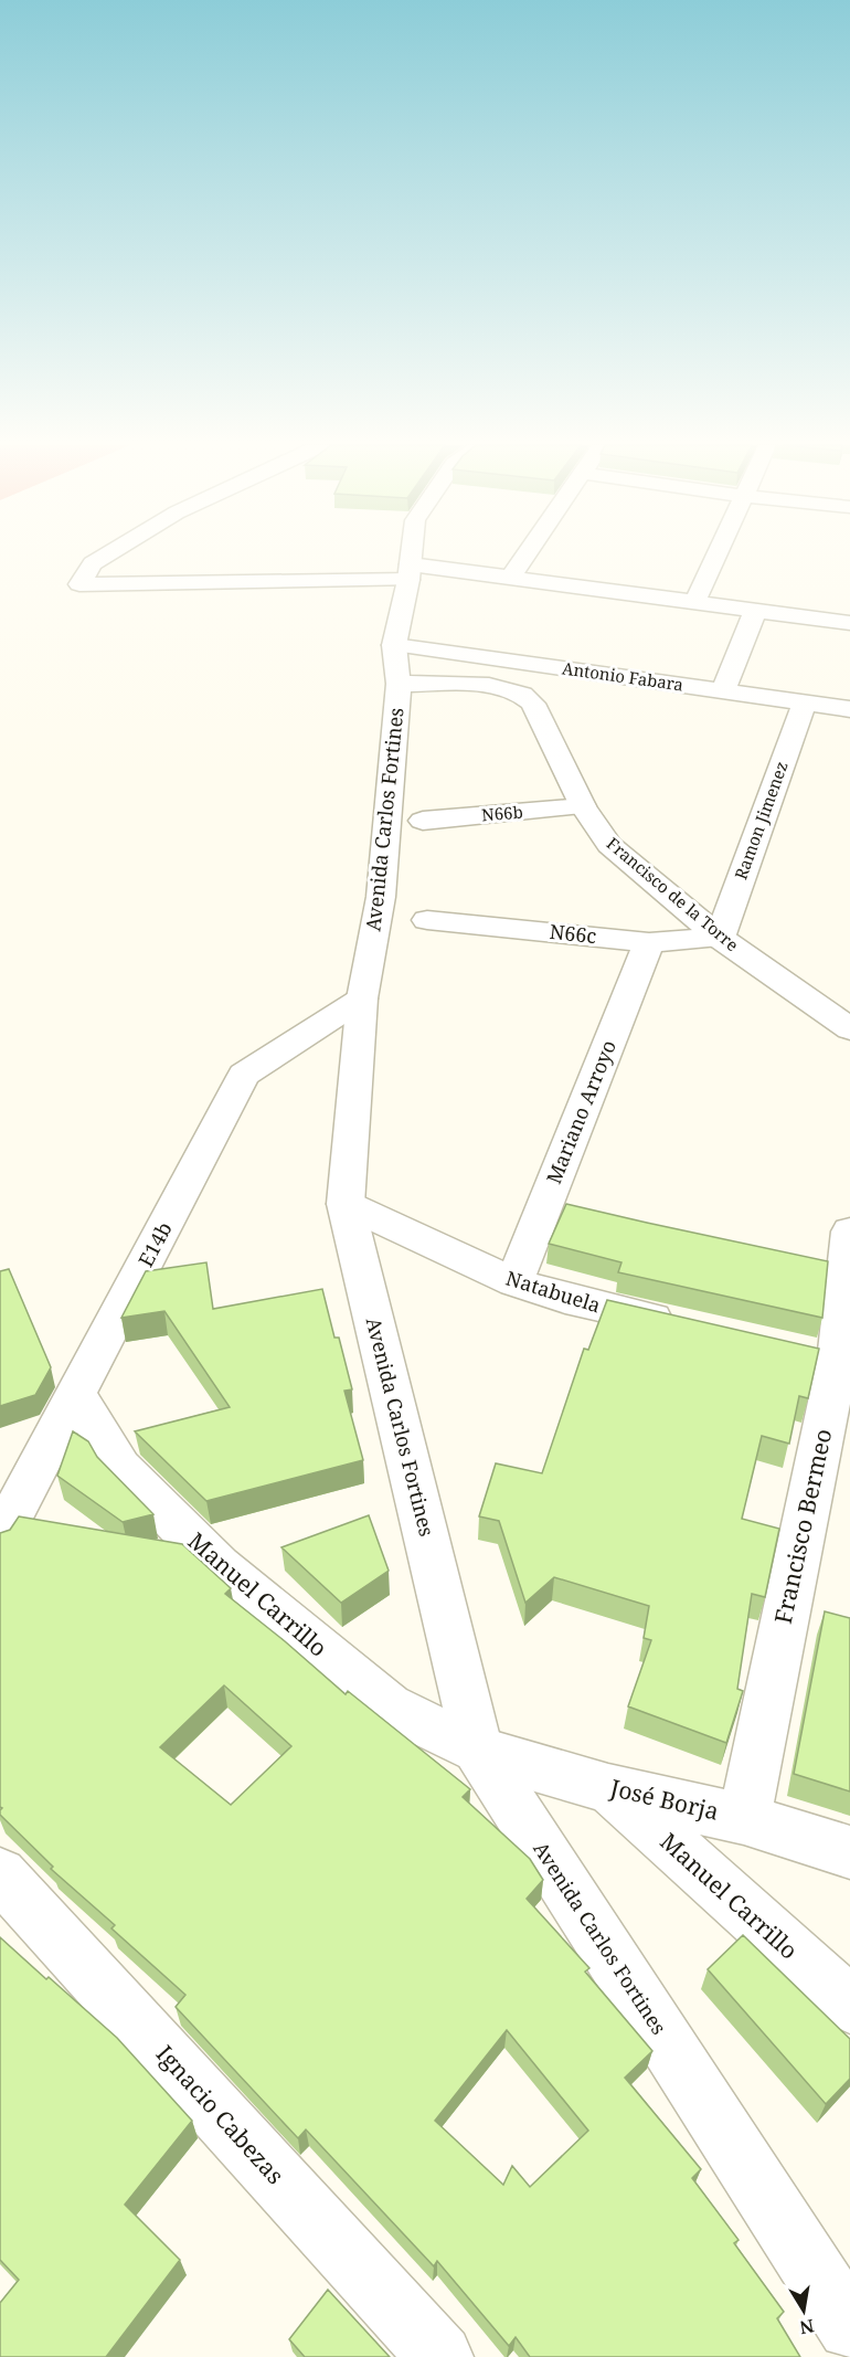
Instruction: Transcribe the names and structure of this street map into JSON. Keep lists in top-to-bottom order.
{
  "streets": {
    "street": [
      "Antonio Fabara",
      "N66b",
      "Avenida Carlos Fortines",
      "Ramon Jimenez",
      "Francisco de la Torre",
      "N66c",
      "Mariano Arroyo",
      "E14b",
      "Natabuela",
      "Francisco Bermeo",
      "Manuel Carrillo",
      "José Borja",
      "Ignacio Cabezas"
    ]
  },
  "crossings": [
    ["Antonio Fabara", "Avenida Carlos Fortines"],
    ["Antonio Fabara", "Ramon Jimenez"],
    ["Antonio Fabara", "Francisco de la Torre"],
    ["N66b", "Francisco de la Torre"],
    ["Avenida Carlos Fortines", "Francisco de la Torre"],
    ["Avenida Carlos Fortines", "E14b"],
    ["Avenida Carlos Fortines", "Natabuela"],
    ["Avenida Carlos Fortines", "Manuel Carrillo"],
    ["Avenida Carlos Fortines", "José Borja"],
    ["Ramon Jimenez", "Francisco de la Torre"],
    ["Ramon Jimenez", "N66c"],
    ["Francisco de la Torre", "N66c"],
    ["N66c", "Mariano Arroyo"],
    ["Mariano Arroyo", "Natabuela"],
    ["E14b", "Manuel Carrillo"],
    ["Francisco Bermeo", "José Borja"],
    ["Manuel Carrillo", "José Borja"]
  ],
  "north": "bottom"
}
